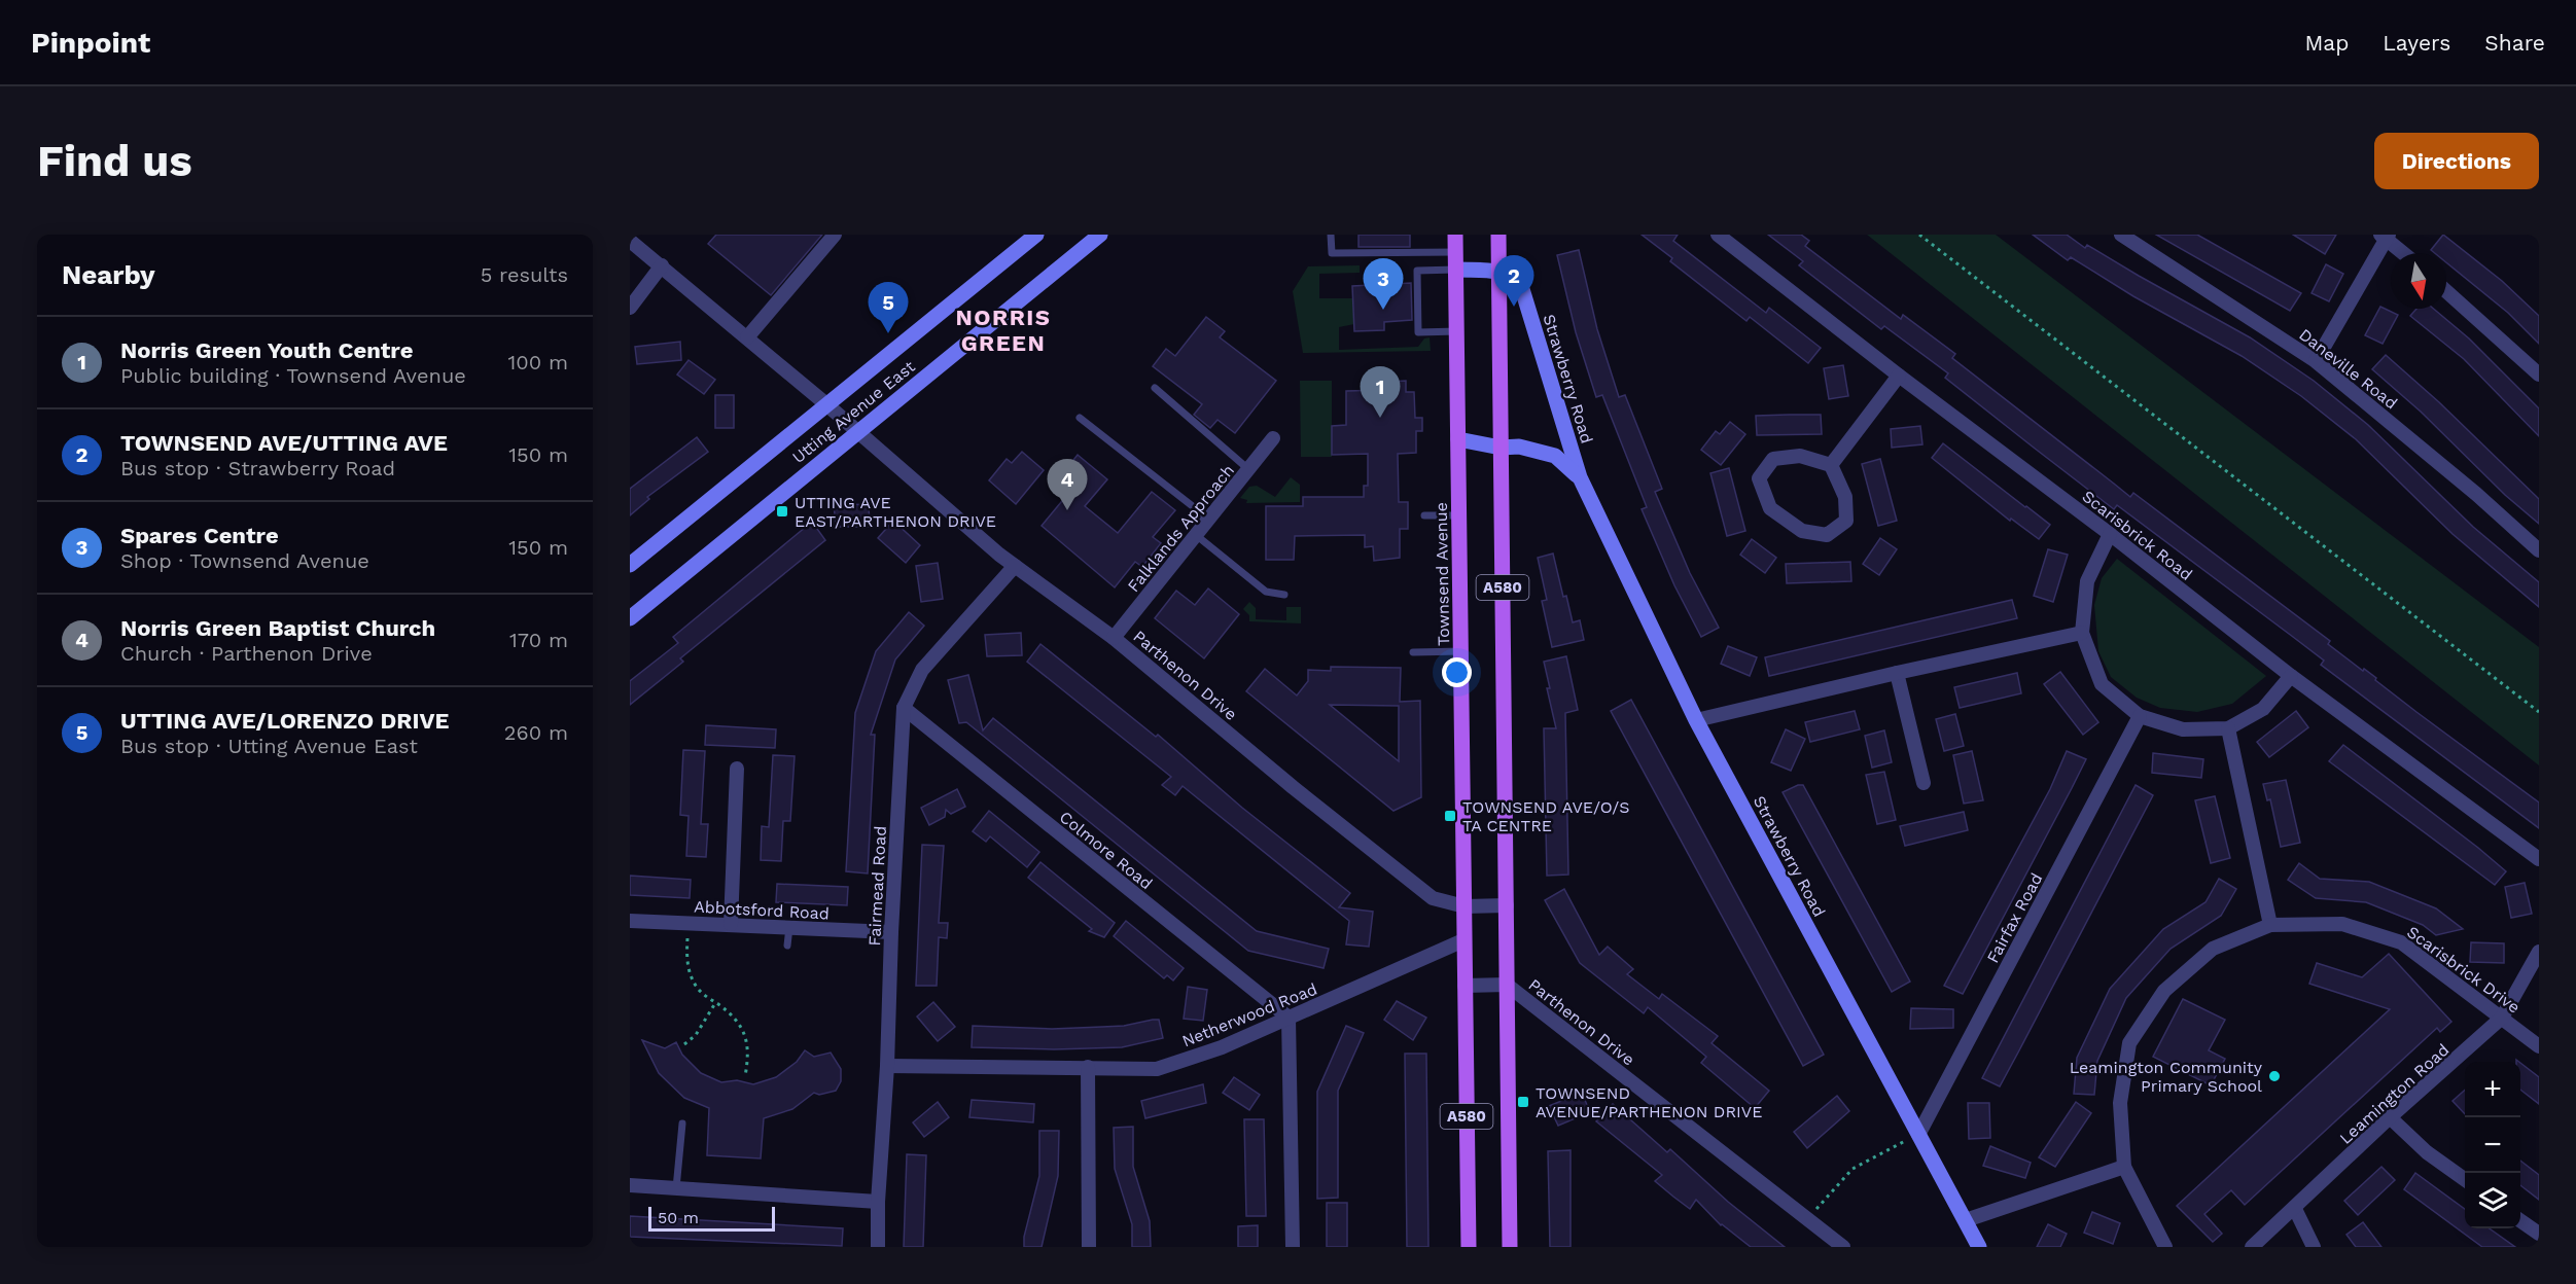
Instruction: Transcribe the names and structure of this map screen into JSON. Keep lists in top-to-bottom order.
{
  "streets": {
    "main road": [
      "Strawberry Road",
      "Utting Avenue East",
      "Townsend Avenue",
      "A580"
    ],
    "street": [
      "Daneville Road",
      "Falklands Approach",
      "Scarisbrick Road",
      "Parthenon Drive",
      "Colmore Road",
      "Fairmead Road",
      "Abbotsford Road",
      "Fairfax Road",
      "Scarisbrick Drive",
      "Netherwood Road",
      "Leamington Road"
    ]
  },
  "crossings": [
    ["Strawberry Road", "Townsend Avenue"],
    ["Strawberry Road", "A580"],
    ["Strawberry Road", "Fairfax Road"],
    ["Utting Avenue East", "Parthenon Drive"],
    ["Falklands Approach", "Parthenon Drive"],
    ["Townsend Avenue", "Parthenon Drive"],
    ["Townsend Avenue", "Netherwood Road"],
    ["A580", "Parthenon Drive"],
    ["Parthenon Drive", "Fairmead Road"],
    ["Colmore Road", "Fairmead Road"],
    ["Colmore Road", "Netherwood Road"],
    ["Fairmead Road", "Abbotsford Road"],
    ["Fairmead Road", "Netherwood Road"],
    ["Scarisbrick Drive", "Leamington Road"]
  ],
  "districts": ["NORRIS GREEN"],
  "places": {
    "transit": ["UTTING AVE EAST/PARTHENON DRIVE", "TOWNSEND AVE/O/S TA CENTRE", "TOWNSEND AVENUE/PARTHENON DRIVE"],
    "other": ["Leamington Community Primary School"]
  },
  "scale_bar": "50 m",
  "north": "bottom",
  "page": {
    "header": "Pinpoint",
    "nav": ["Map", "Layers", "Share"],
    "buttons": "Directions",
    "title": "Find us",
    "heading": ["Nearby", "5 results"],
    "pins": [
      "2",
      "3",
      "5",
      "1",
      "4"
    ],
    "list": [
      {
        "mark": "1",
        "name": "Norris Green Youth Centre",
        "note": "Public building · Townsend Avenue",
        "value": "100 m"
      },
      {
        "mark": "2",
        "name": "TOWNSEND AVE/UTTING AVE",
        "note": "Bus stop · Strawberry Road",
        "value": "150 m"
      },
      {
        "mark": "3",
        "name": "Spares Centre",
        "note": "Shop · Townsend Avenue",
        "value": "150 m"
      },
      {
        "mark": "4",
        "name": "Norris Green Baptist Church",
        "note": "Church · Parthenon Drive",
        "value": "170 m"
      },
      {
        "mark": "5",
        "name": "UTTING AVE/LORENZO DRIVE",
        "note": "Bus stop · Utting Avenue East",
        "value": "260 m"
      }
    ],
    "map_buttons": ["+", "−"],
    "scale": "50 m"
  }
}
